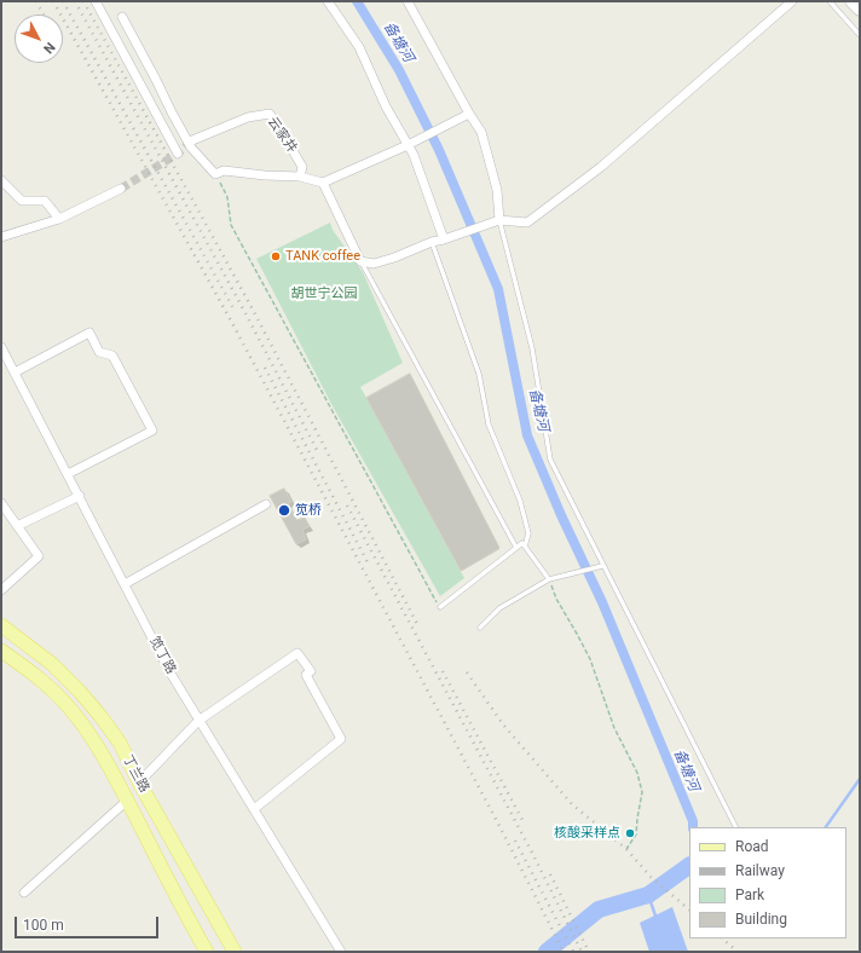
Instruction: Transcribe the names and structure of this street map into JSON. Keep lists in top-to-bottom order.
{
  "streets": {
    "main road": ["丁兰路"],
    "street": ["云家井", "笕丁路"]
  },
  "water": ["备塘河"],
  "parks": ["胡世宁公园"],
  "places": ["TANK coffee", "笕桥", "核酸采样点"],
  "legend": [
    "Road",
    "Railway",
    "Park",
    "Building"
  ],
  "scale_bar": "100 m",
  "north": "bottom right"
}
